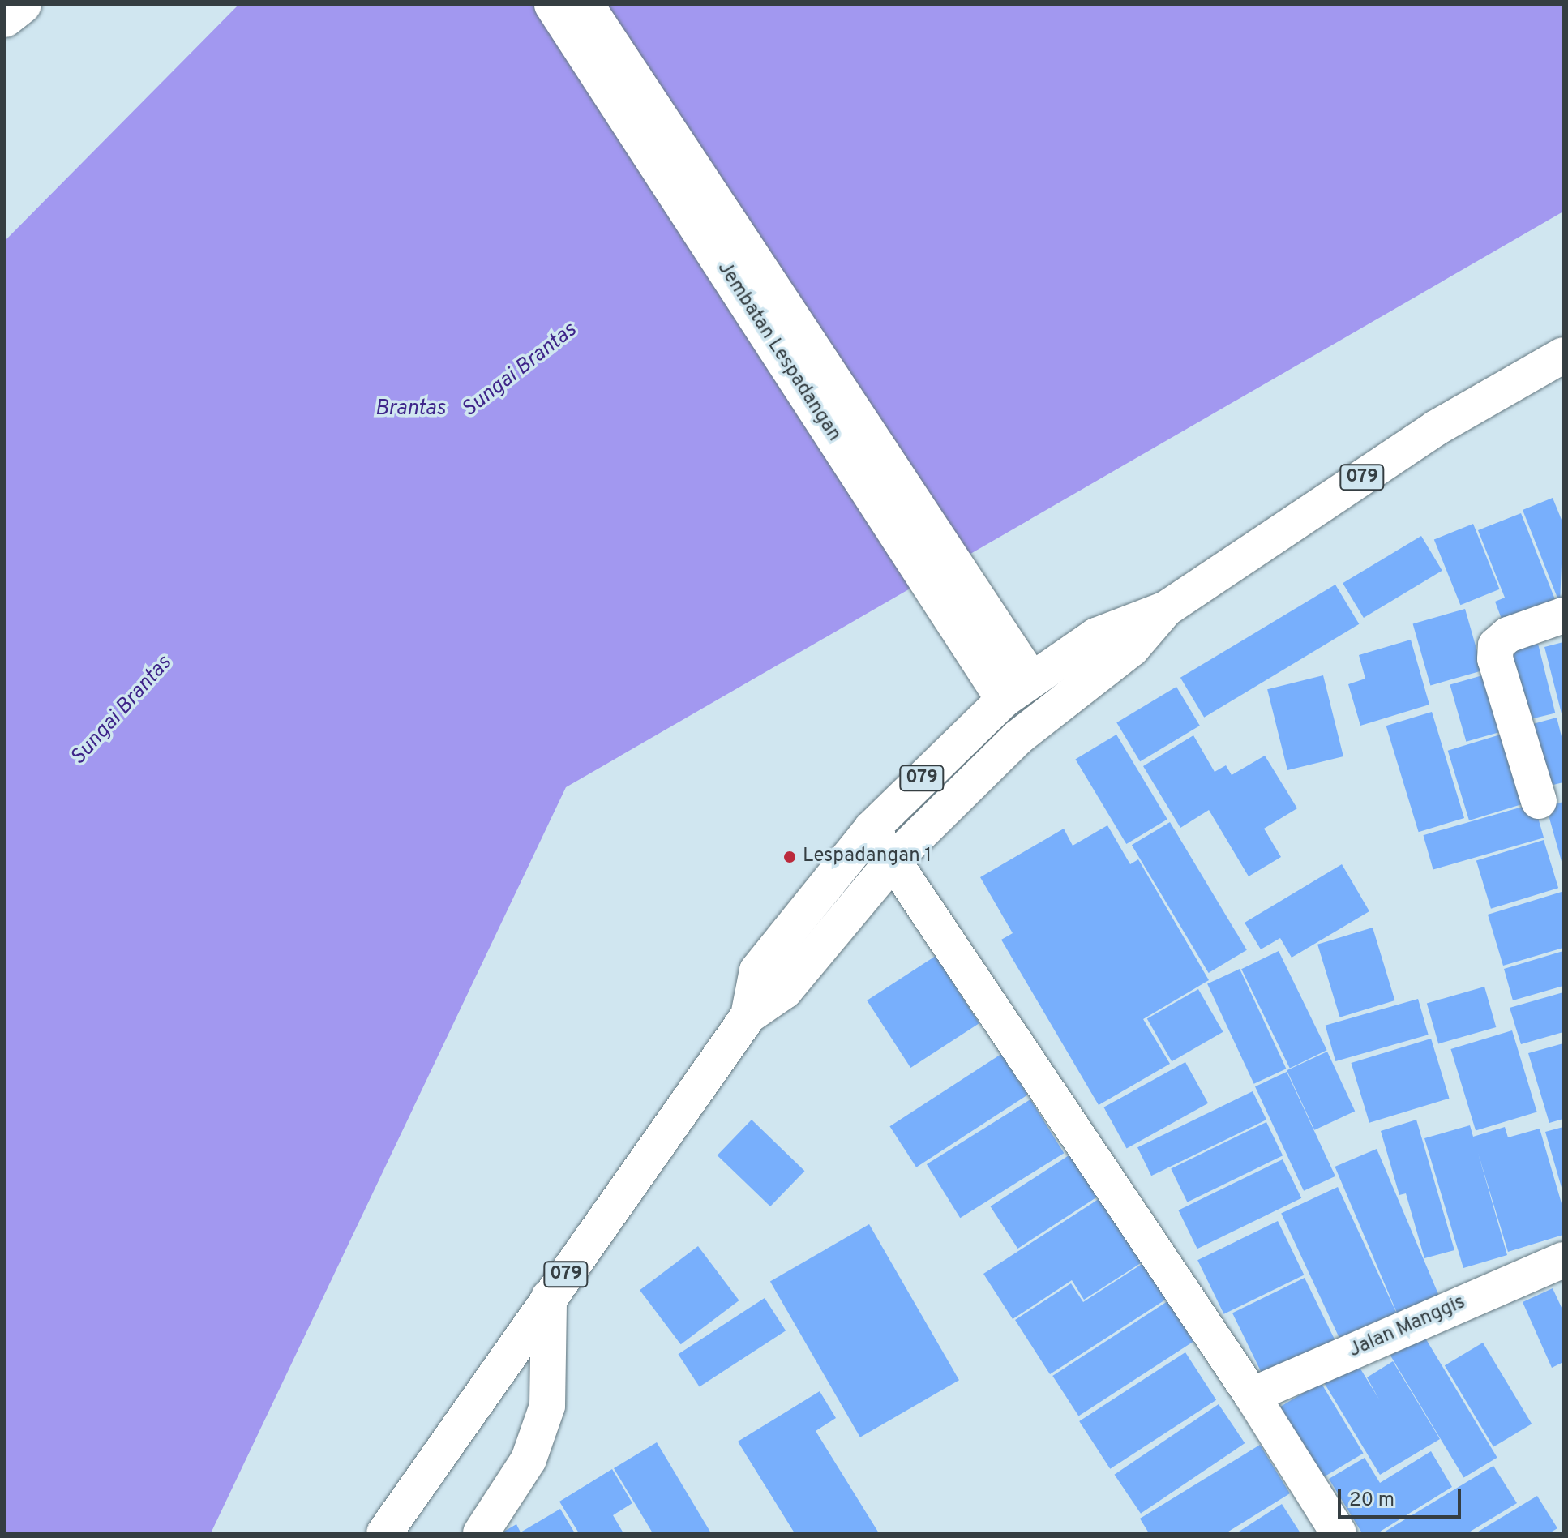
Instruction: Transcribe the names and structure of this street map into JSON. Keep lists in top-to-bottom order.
{
  "streets": {
    "street": ["Jembatan Lespadangan", "079", "Jalan Manggis"]
  },
  "crossings": [
    ["Jembatan Lespadangan", "079"]
  ],
  "water": ["Sungai Brantas", "Brantas"],
  "places": ["Lespadangan 1"],
  "scale_bar": "20 m"
}
